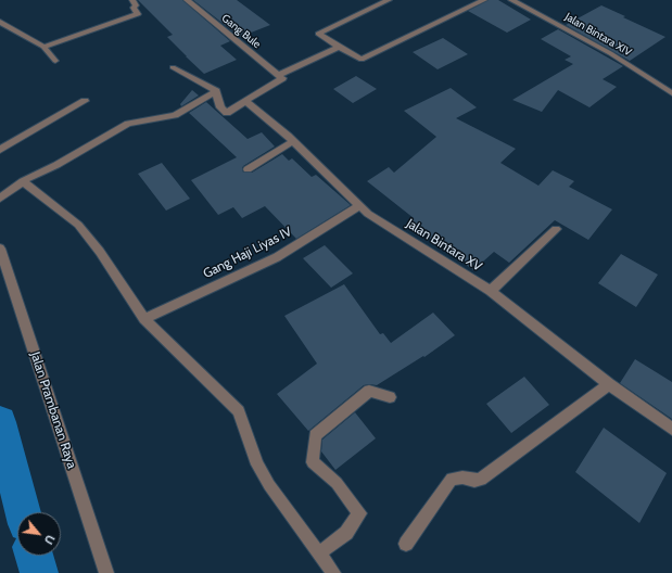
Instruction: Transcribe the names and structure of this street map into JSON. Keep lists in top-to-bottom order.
{
  "streets": {
    "street": [
      "Gang Bule",
      "Jalan Bintara XIV",
      "Jalan Bintara XV",
      "Gang Haji Liyas IV",
      "Jalan Prambanan Raya"
    ]
  },
  "crossings": [
    ["Jalan Bintara XV", "Gang Haji Liyas IV"]
  ],
  "north": "bottom right"
}
